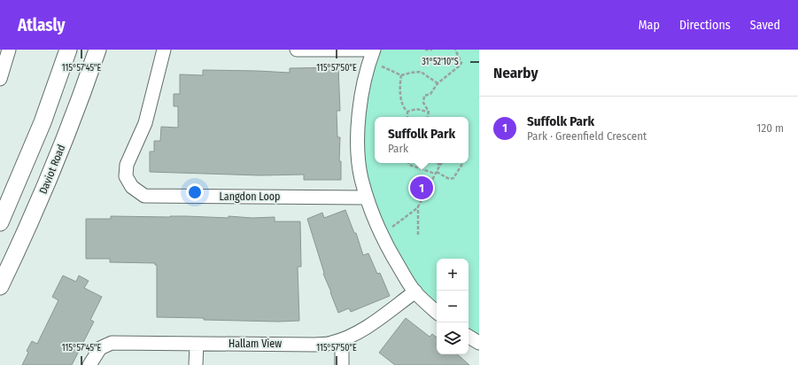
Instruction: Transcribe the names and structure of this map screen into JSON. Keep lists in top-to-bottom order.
{
  "streets": {
    "street": ["Daviot Road", "Langdon Loop", "Hallam View"]
  },
  "page": {
    "header": "Atlasly",
    "nav": ["Map", "Directions", "Saved"],
    "heading": "Nearby",
    "list": [
      {
        "mark": "1",
        "name": "Suffolk Park",
        "note": "Park · Greenfield Crescent",
        "value": "120 m"
      }
    ],
    "popup": ["Suffolk Park", "Park"],
    "pins": "1",
    "map_buttons": ["+", "−"]
  },
  "coordinates": ["31°52'10\"S", "115°57'45\"E", "115°57'50\"E"]
}
